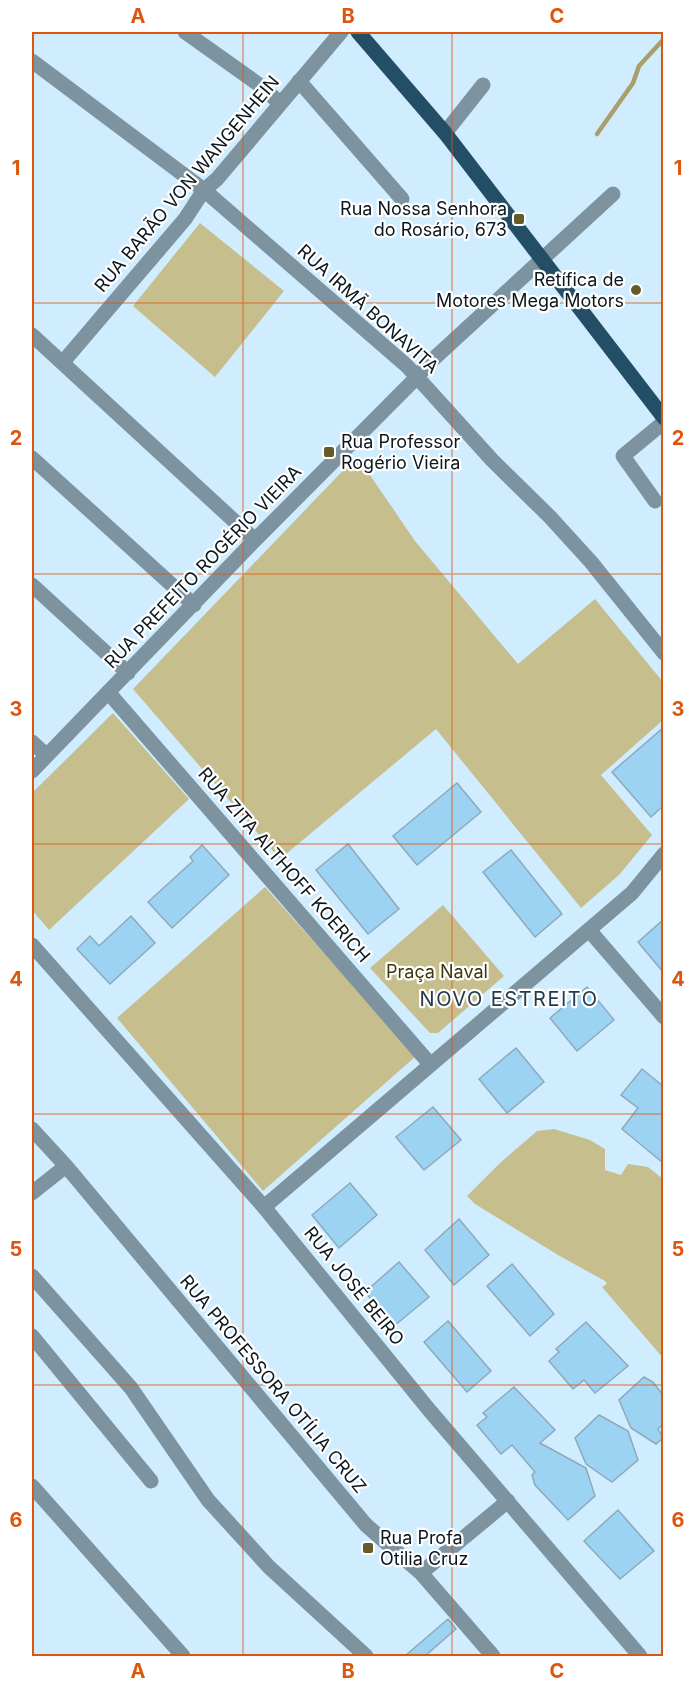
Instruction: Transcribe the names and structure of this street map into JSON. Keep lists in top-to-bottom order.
{
  "streets": {
    "street": [
      "RUA BARÃO VON WANGENHEIN",
      "RUA IRMÃ BONAVITA",
      "RUA PREFEITO ROGÉRIO VIEIRA",
      "RUA ZITA ALTHOFF KOERICH",
      "RUA JOSÉ BEIRO",
      "RUA PROFESSORA OTÍLIA CRUZ"
    ]
  },
  "crossings": [
    ["RUA BARÃO VON WANGENHEIN", "RUA IRMÃ BONAVITA"],
    ["RUA IRMÃ BONAVITA", "RUA PREFEITO ROGÉRIO VIEIRA"],
    ["RUA PREFEITO ROGÉRIO VIEIRA", "RUA ZITA ALTHOFF KOERICH"]
  ],
  "districts": ["NOVO ESTREITO"],
  "parks": ["Praça Naval"],
  "places": {
    "transit": ["Rua Nossa Senhora do Rosário, 673", "Rua Professor Rogério Vieira", "Rua Profa Otilia Cruz"],
    "other": ["Retífica de Motores Mega Motors"]
  },
  "grid": {
    "columns": ["A", "B", "C"],
    "rows": [
      "1",
      "2",
      "3",
      "4",
      "5",
      "6"
    ]
  }
}
